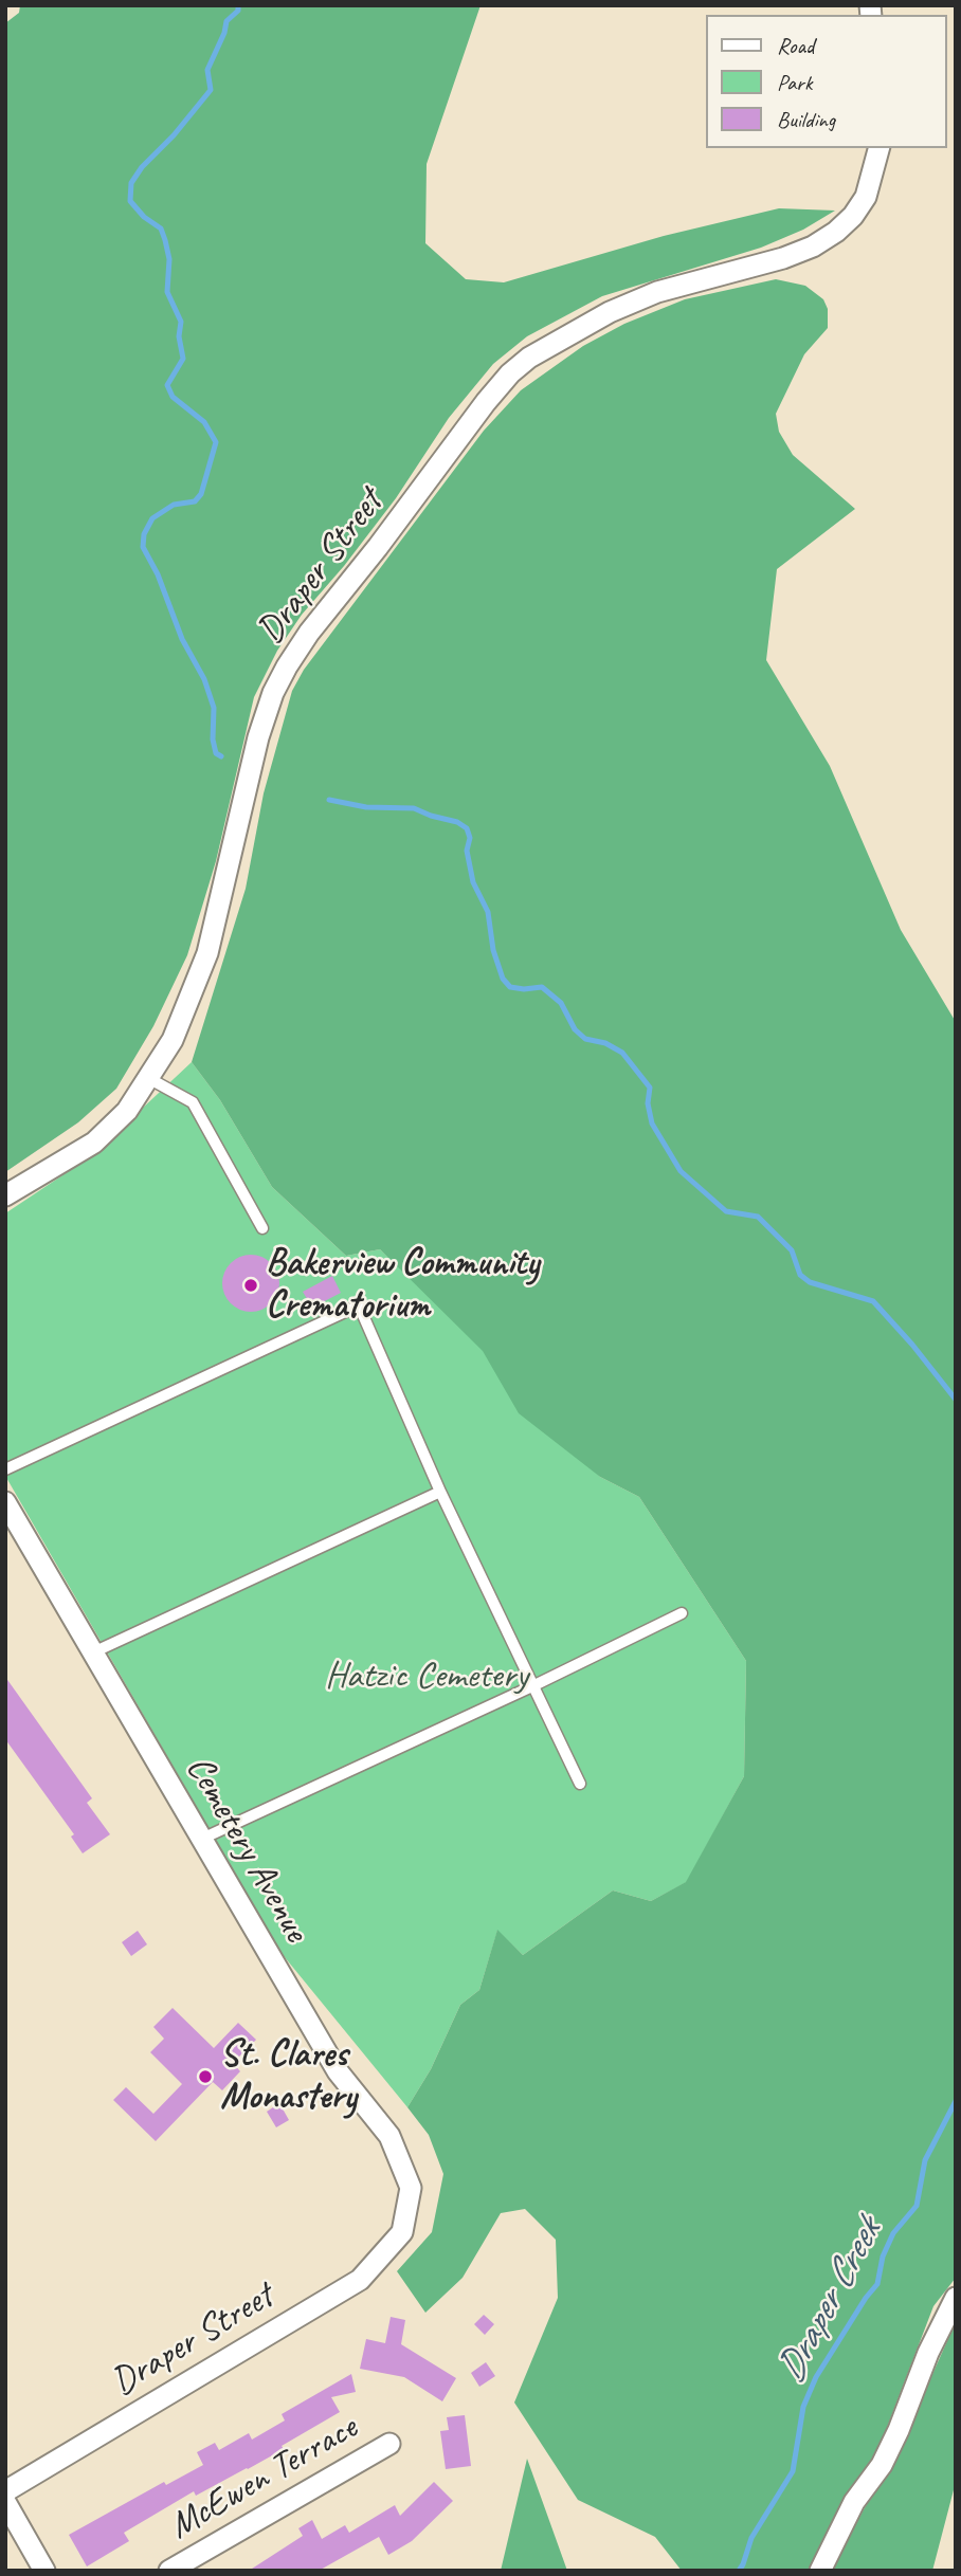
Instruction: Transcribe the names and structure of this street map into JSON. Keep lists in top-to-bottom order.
{
  "streets": {
    "street": ["Draper Street", "Cemetery Avenue", "McEwen Terrace"]
  },
  "crossings": [
    ["Draper Street", "Cemetery Avenue"]
  ],
  "water": ["Draper Creek"],
  "parks": ["Hatzic Cemetery"],
  "places": ["Bakerview Community Crematorium", "St. Clares Monastery"],
  "legend": ["Road", "Park", "Building"]
}
